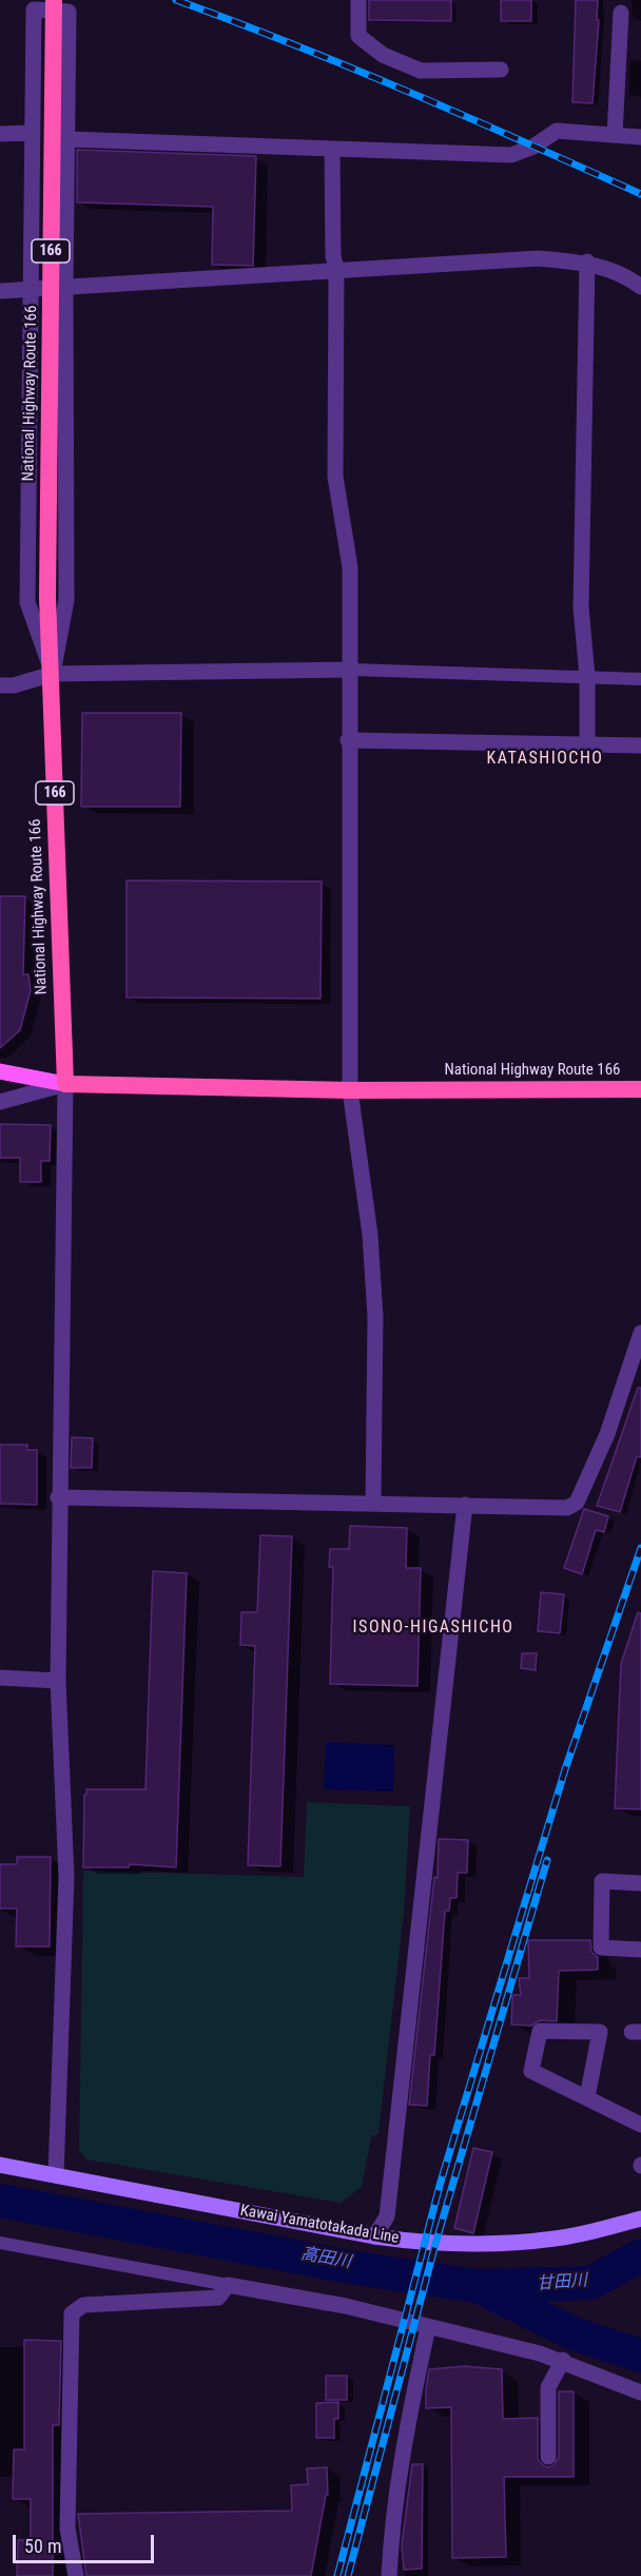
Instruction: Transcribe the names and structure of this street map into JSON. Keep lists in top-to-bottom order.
{
  "streets": {
    "highway": ["166", "National Highway Route 166"],
    "main road": ["Kawai Yamatotakada Line"]
  },
  "districts": ["KATASHIOCHO", "ISONO-HIGASHICHO"],
  "water": ["高田川", "甘田川"],
  "scale_bar": "50 m"
}
